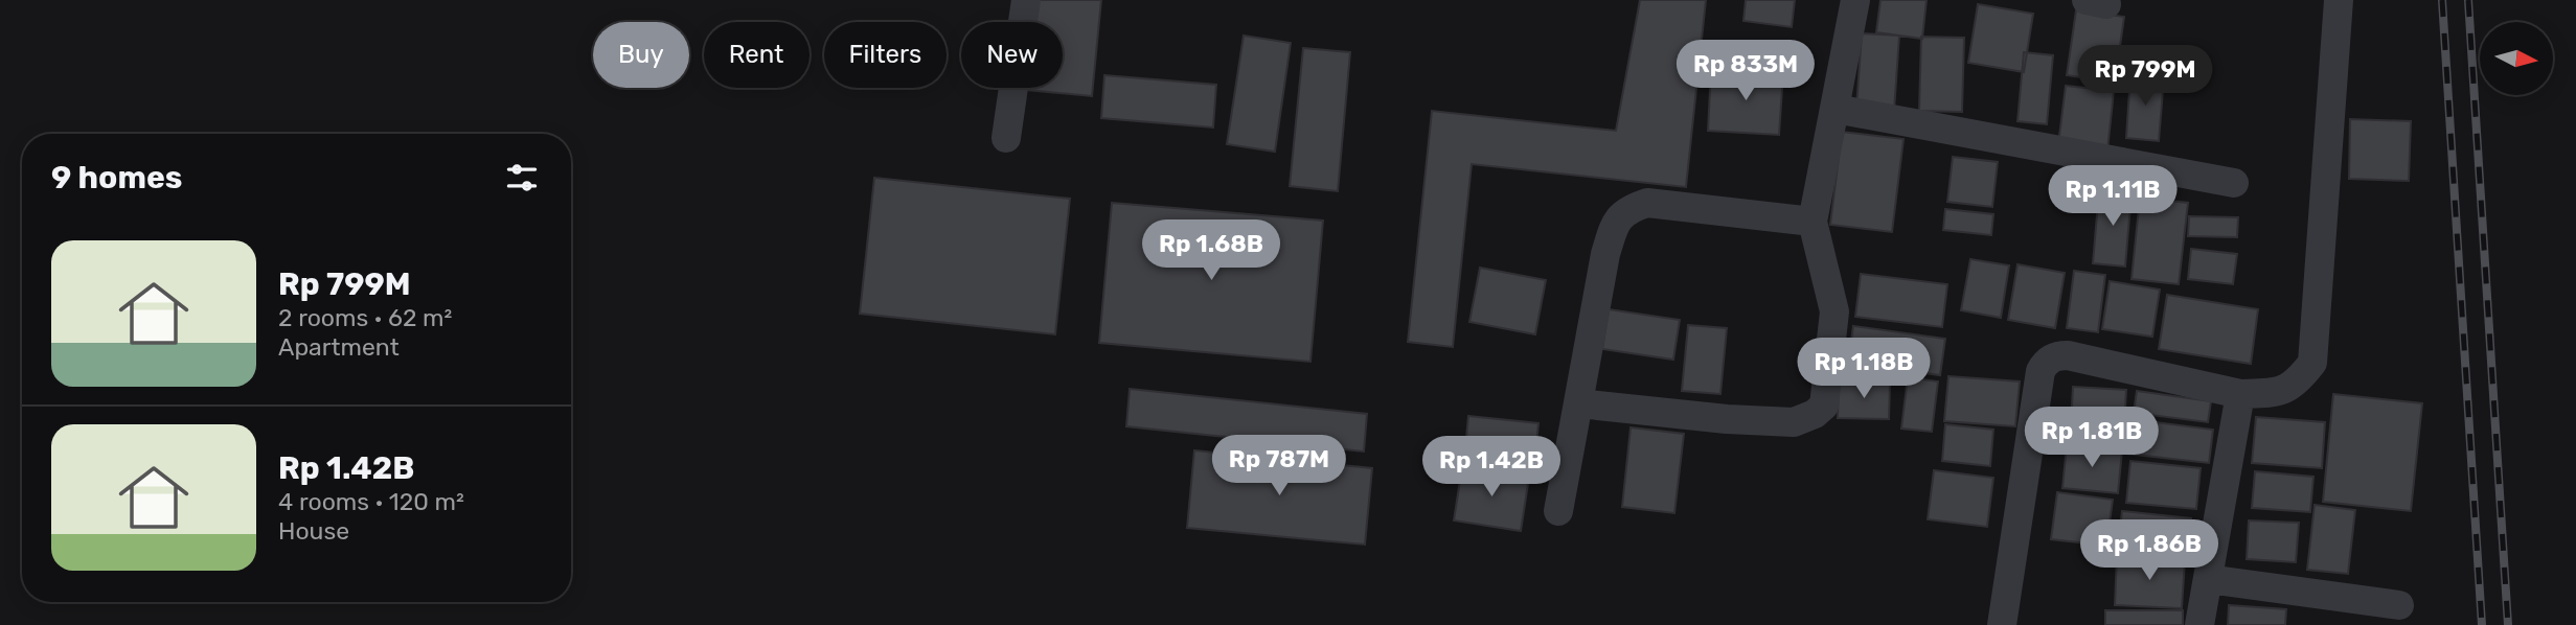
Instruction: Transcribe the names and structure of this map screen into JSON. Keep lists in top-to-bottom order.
{
  "north": "right",
  "page": {
    "chip": [
      "Buy",
      "Rent",
      "Filters",
      "New"
    ],
    "price": [
      "Rp 833M",
      "Rp 799M",
      "Rp 1.11B",
      "Rp 1.68B",
      "Rp 1.18B",
      "Rp 1.81B",
      "Rp 787M",
      "Rp 1.42B",
      "Rp 1.86B"
    ],
    "heading": "9 homes",
    "list": [
      {
        "name": "Rp 799M",
        "note": "2 rooms · 62 m² · Apartment"
      },
      {
        "name": "Rp 1.42B",
        "note": "4 rooms · 120 m² · House"
      }
    ]
  }
}
